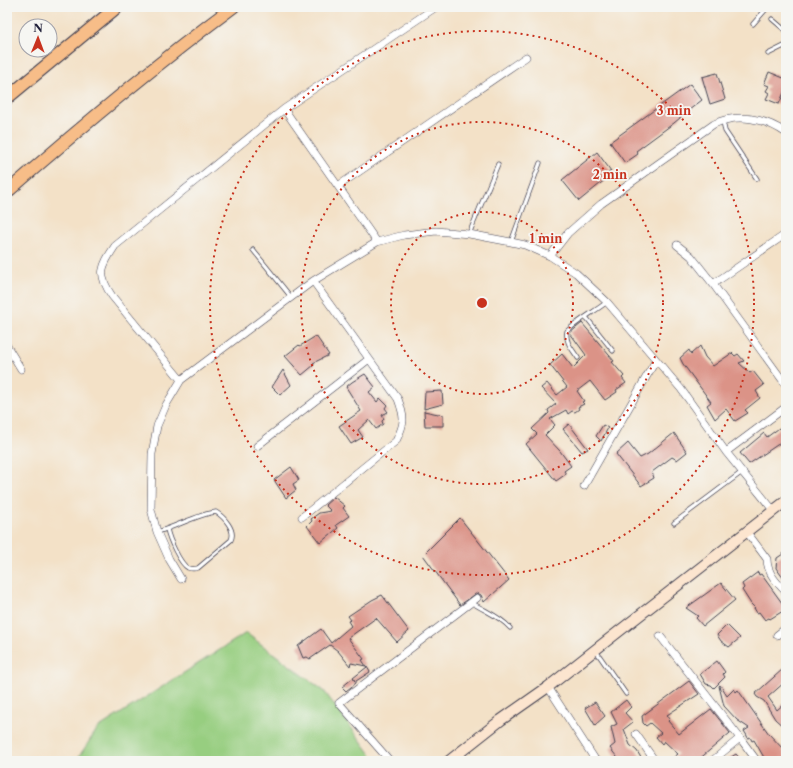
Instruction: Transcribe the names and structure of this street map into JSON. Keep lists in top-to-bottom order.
{
  "north": "top",
  "rings": ["3 min", "2 min", "1 min"]
}
